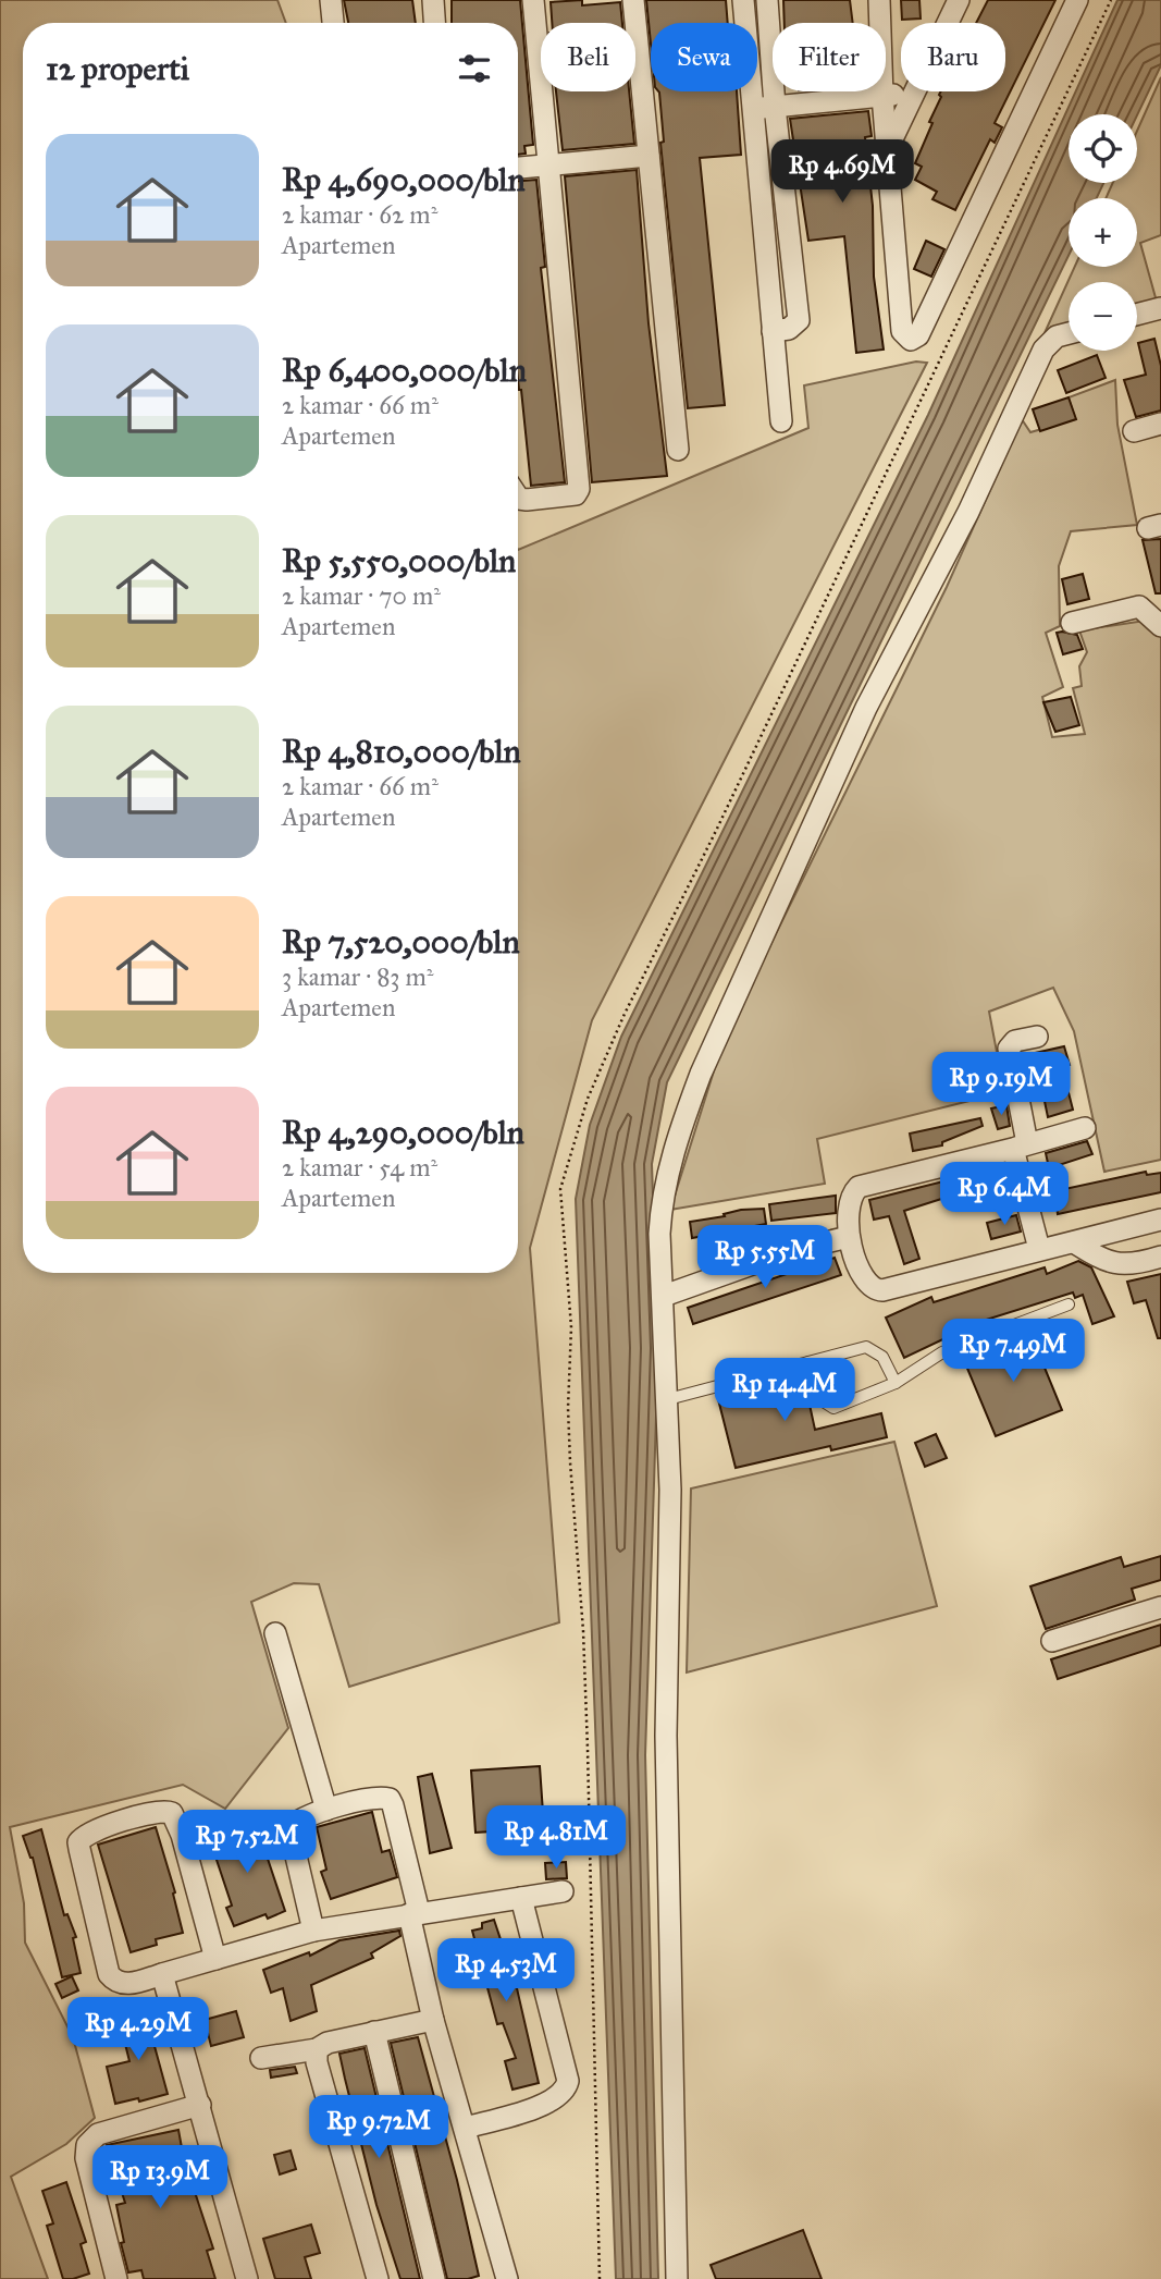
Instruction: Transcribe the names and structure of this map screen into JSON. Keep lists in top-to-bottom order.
{
  "page": {
    "chip": [
      "Beli",
      "Sewa",
      "Filter",
      "Baru"
    ],
    "heading": "12 properti",
    "map_buttons": ["+", "−"],
    "list": [
      {
        "name": "Rp 4,690,000/bln",
        "note": "2 kamar · 62 m² · Apartemen"
      },
      {
        "name": "Rp 6,400,000/bln",
        "note": "2 kamar · 66 m² · Apartemen"
      },
      {
        "name": "Rp 5,550,000/bln",
        "note": "2 kamar · 70 m² · Apartemen"
      },
      {
        "name": "Rp 4,810,000/bln",
        "note": "2 kamar · 66 m² · Apartemen"
      },
      {
        "name": "Rp 7,520,000/bln",
        "note": "3 kamar · 83 m² · Apartemen"
      },
      {
        "name": "Rp 4,290,000/bln",
        "note": "2 kamar · 54 m² · Apartemen"
      }
    ],
    "price": [
      "Rp 4.69M",
      "Rp 9.19M",
      "Rp 6.4M",
      "Rp 5.55M",
      "Rp 7.49M",
      "Rp 14.4M",
      "Rp 4.81M",
      "Rp 7.52M",
      "Rp 4.53M",
      "Rp 4.29M",
      "Rp 9.72M",
      "Rp 13.9M"
    ]
  }
}
